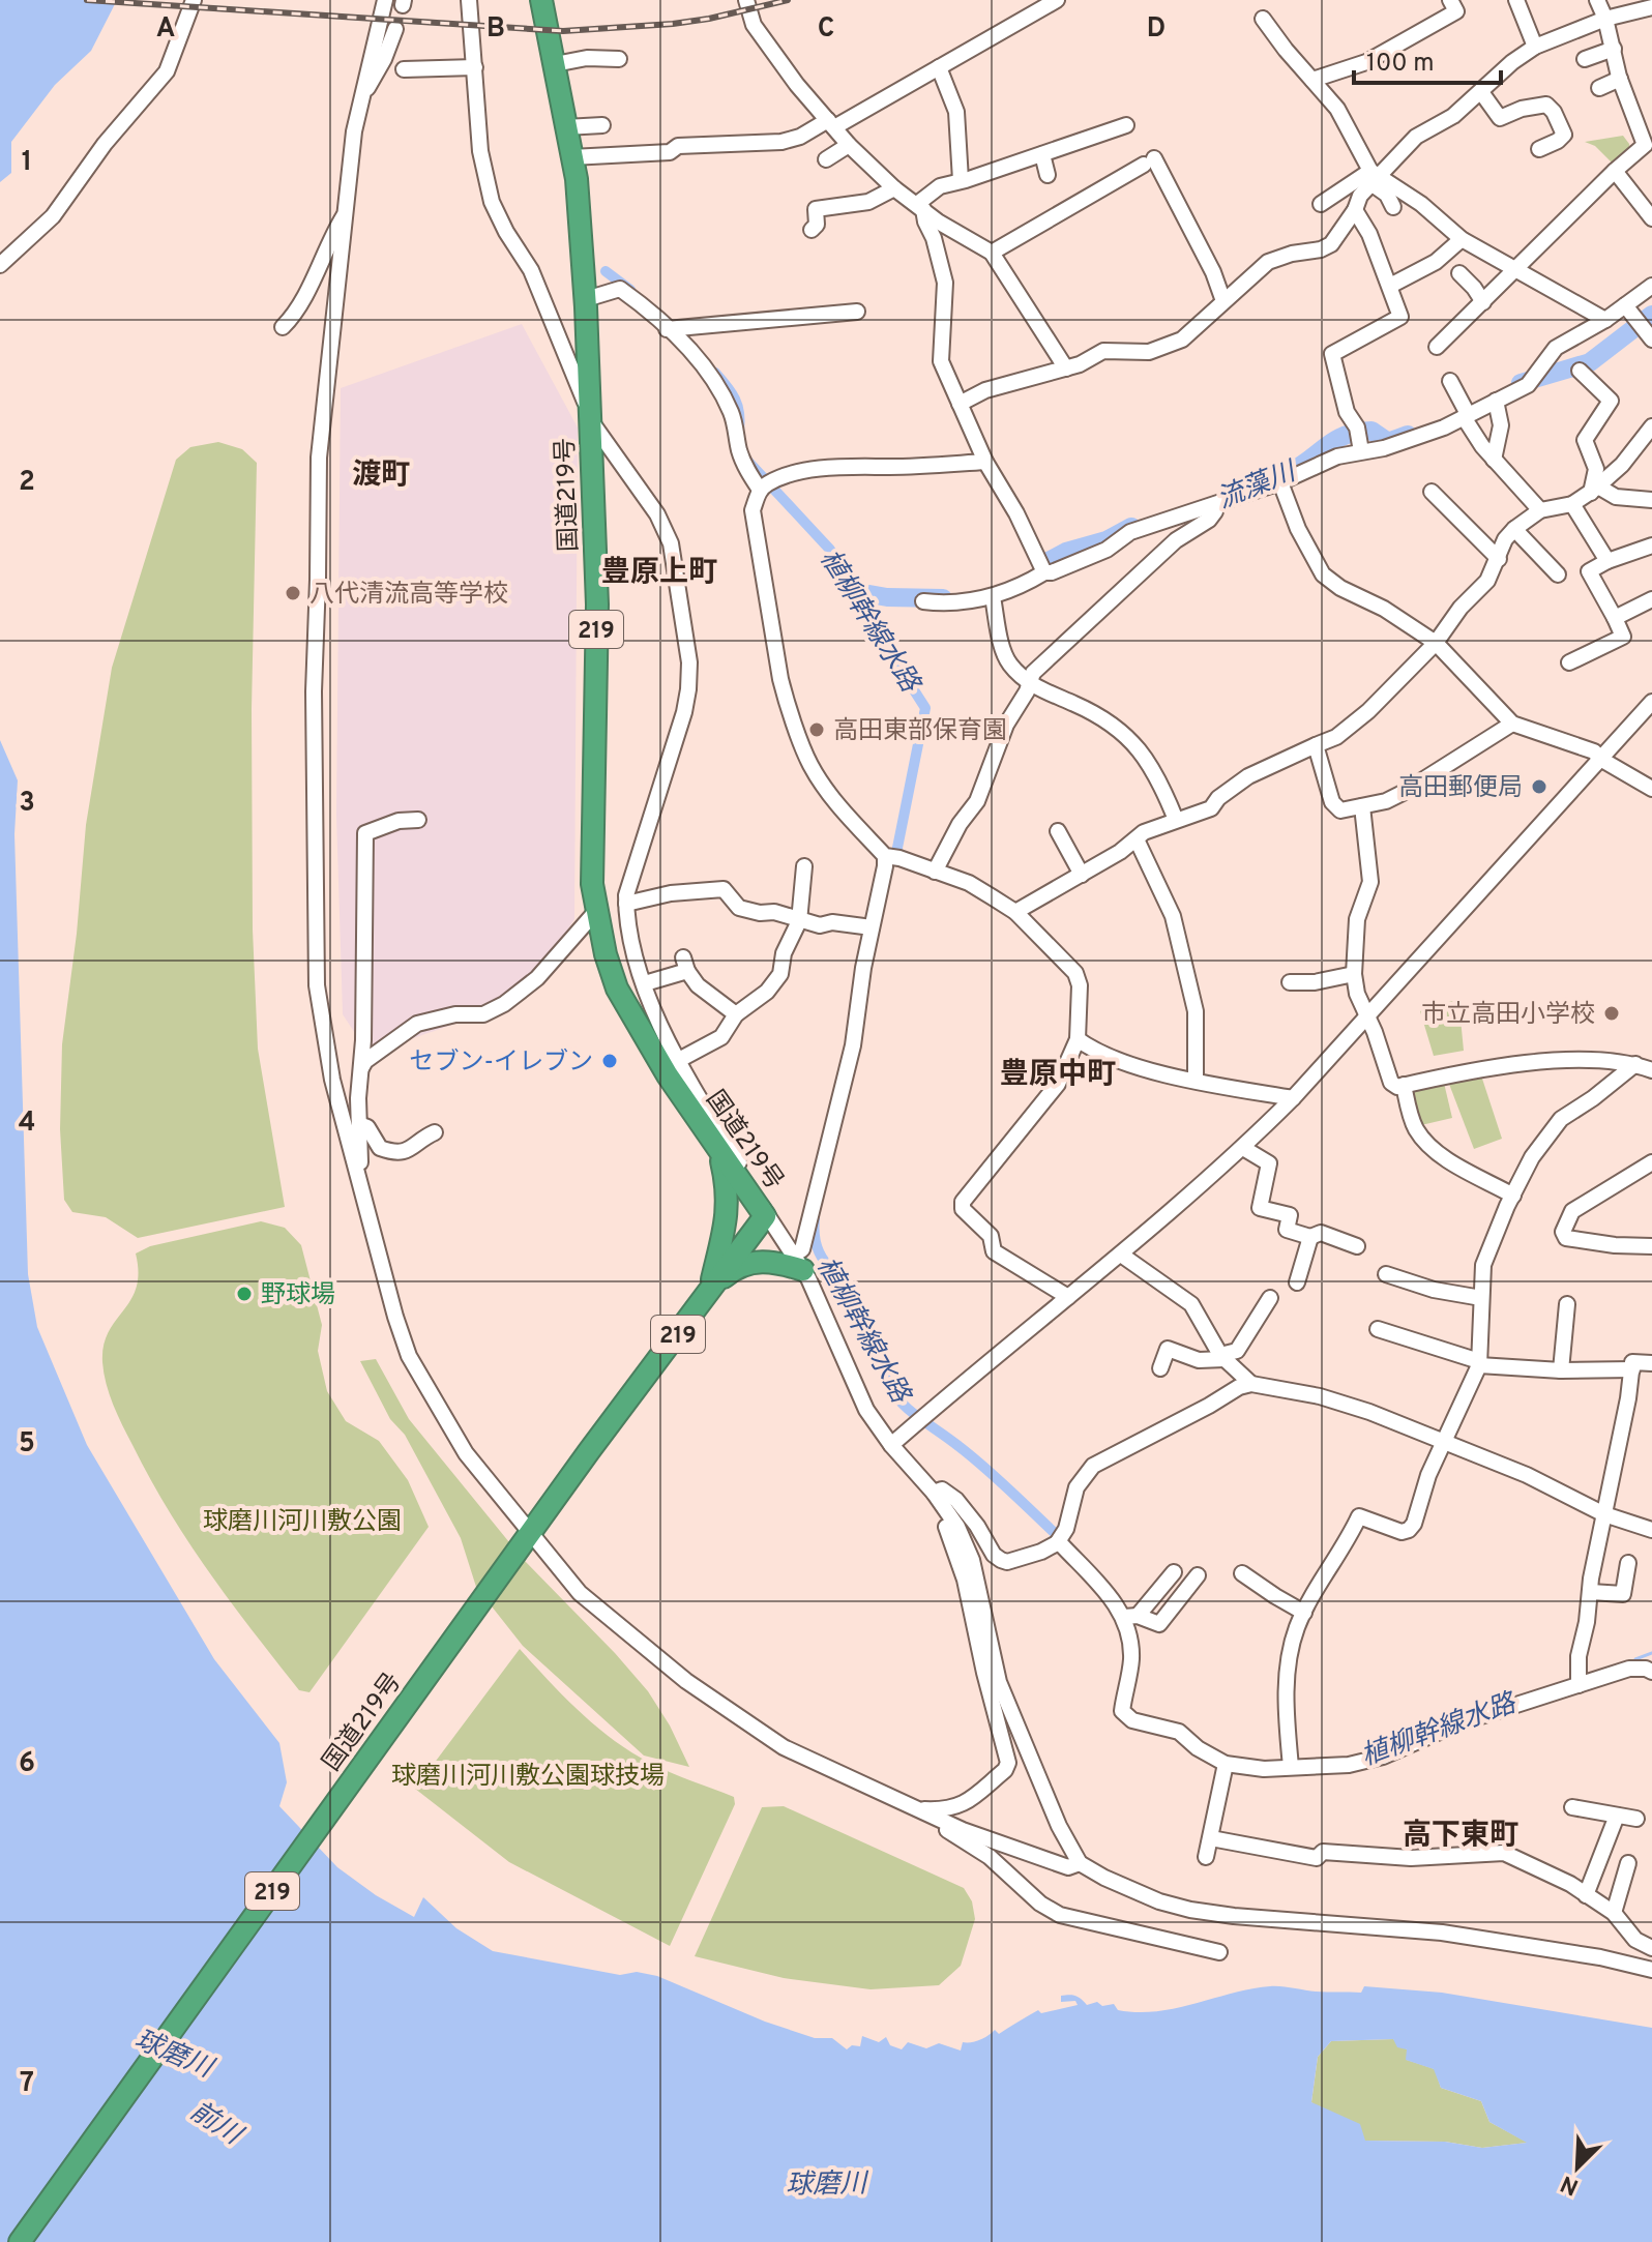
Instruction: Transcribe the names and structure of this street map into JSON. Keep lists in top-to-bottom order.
{
  "streets": {
    "highway": ["国道219号", "219"]
  },
  "districts": [
    "渡町",
    "豊原上町",
    "豊原中町",
    "高下東町"
  ],
  "water": [
    "流藻川",
    "植柳幹線水路",
    "球磨川",
    "前川"
  ],
  "parks": ["球磨川河川敷公園", "球磨川河川敷公園球技場"],
  "places": [
    "八代清流高等学校",
    "高田東部保育園",
    "高田郵便局",
    "市立高田小学校",
    "セブン-イレブン",
    "野球場"
  ],
  "scale_bar": "100 m",
  "north": "bottom left",
  "grid": {
    "columns": [
      "A",
      "B",
      "C",
      "D"
    ],
    "rows": [
      "1",
      "2",
      "3",
      "4",
      "5",
      "6",
      "7"
    ]
  }
}
